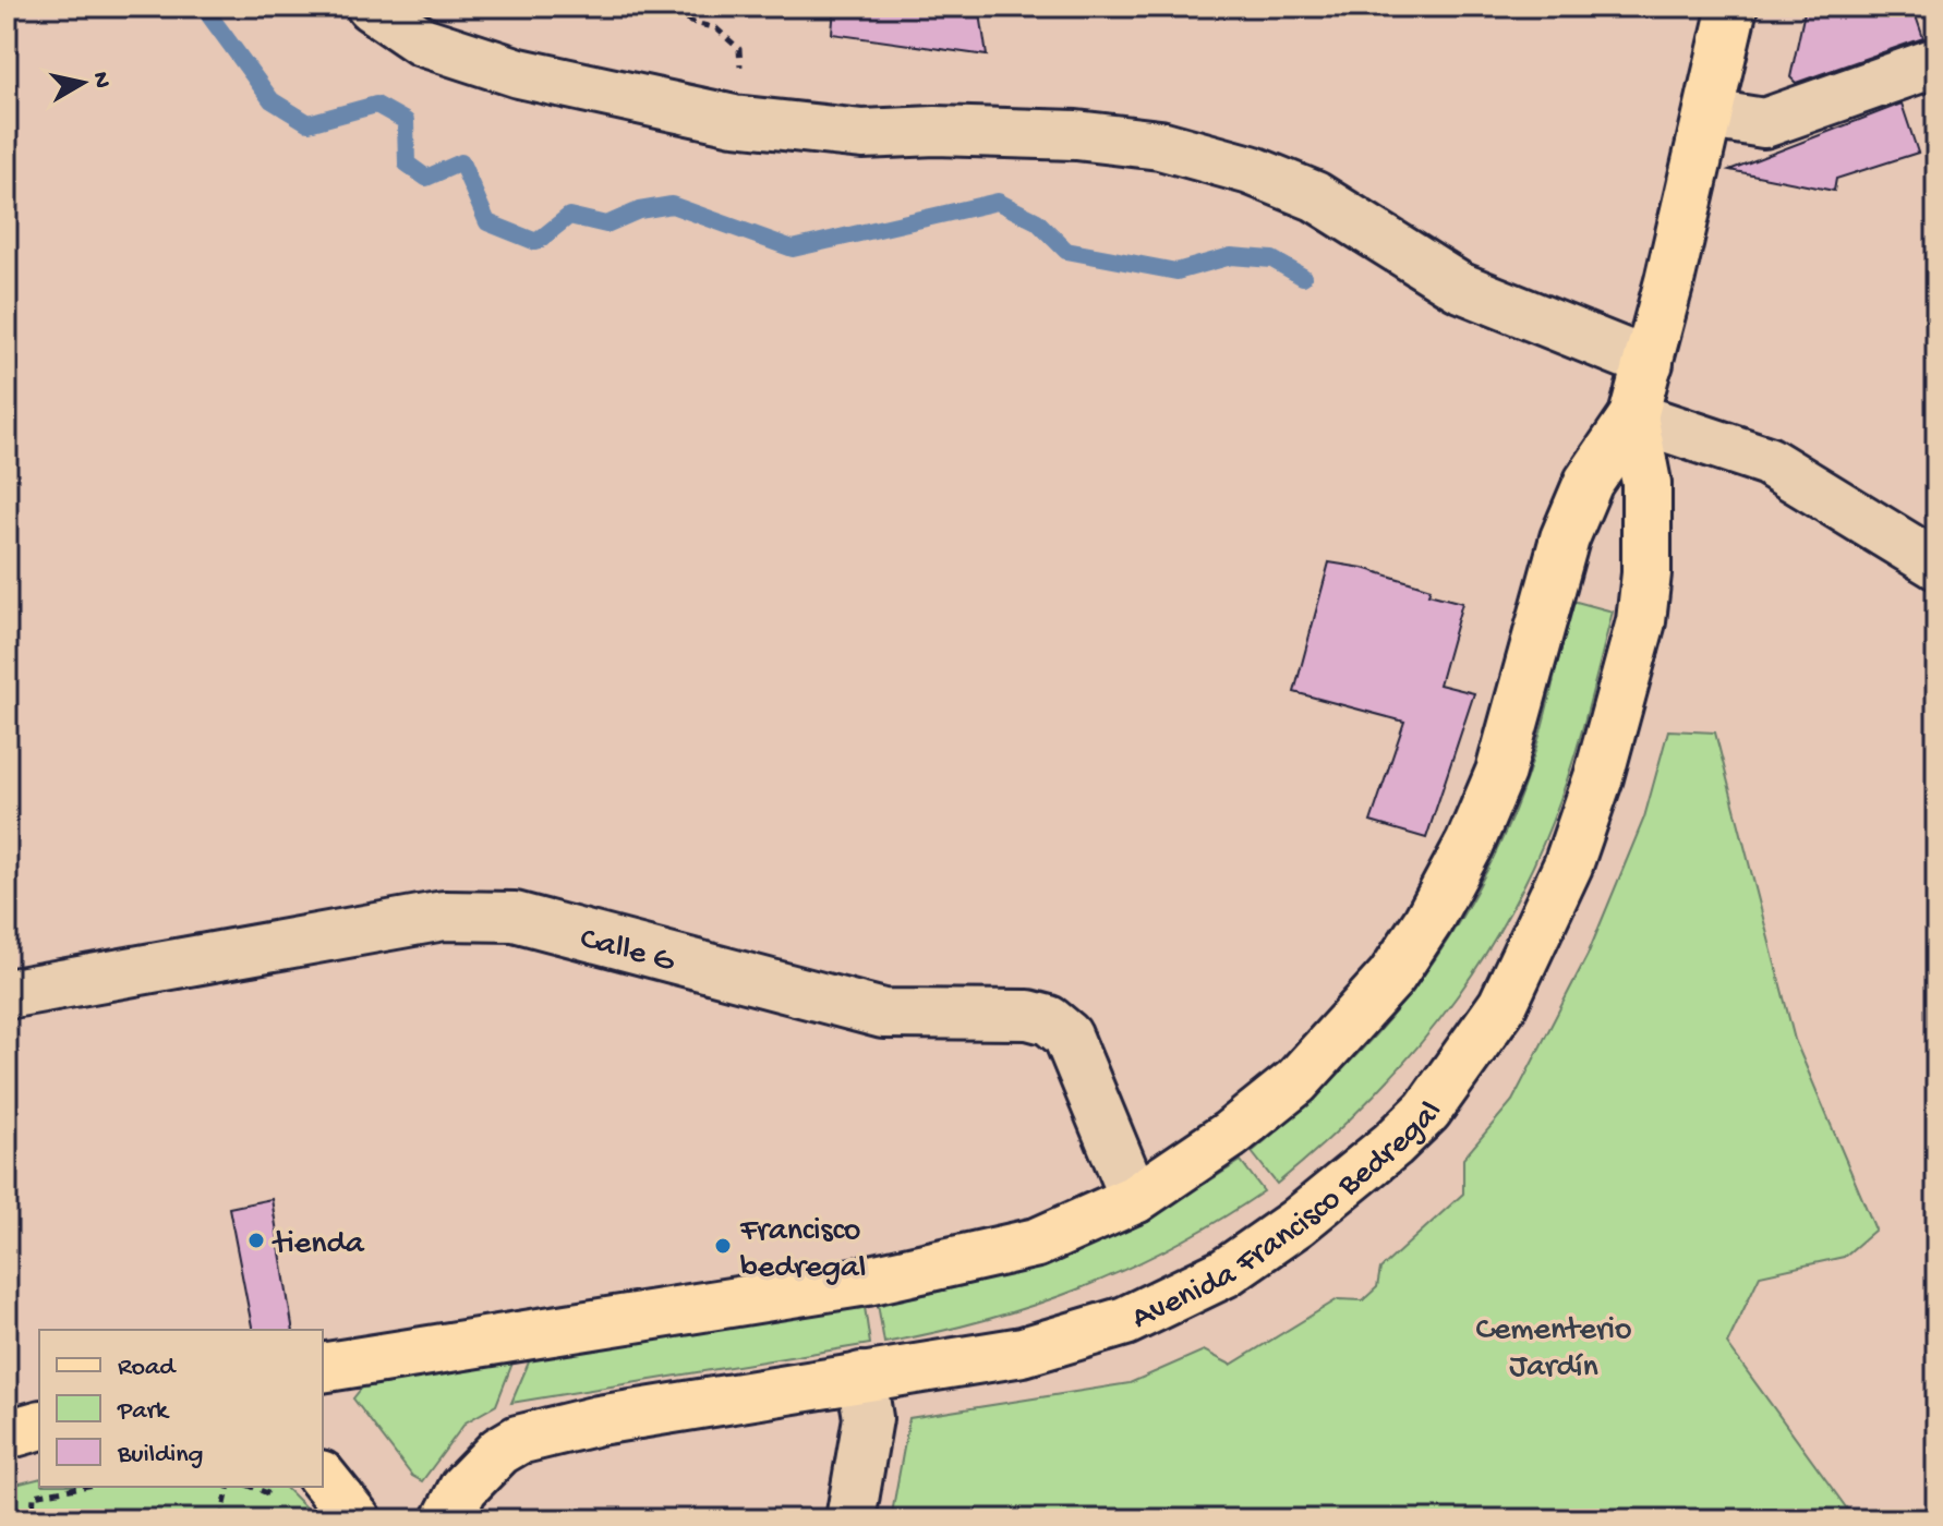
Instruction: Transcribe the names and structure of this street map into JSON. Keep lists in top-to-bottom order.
{
  "streets": {
    "main road": ["Avenida Francisco Bedregal"],
    "street": ["Calle G"]
  },
  "crossings": [
    ["Calle G", "Avenida Francisco Bedregal"]
  ],
  "parks": ["Cementerio Jardín"],
  "places": ["tienda", "Francisco bedregal"],
  "legend": ["Road", "Park", "Building"],
  "north": "right"
}
